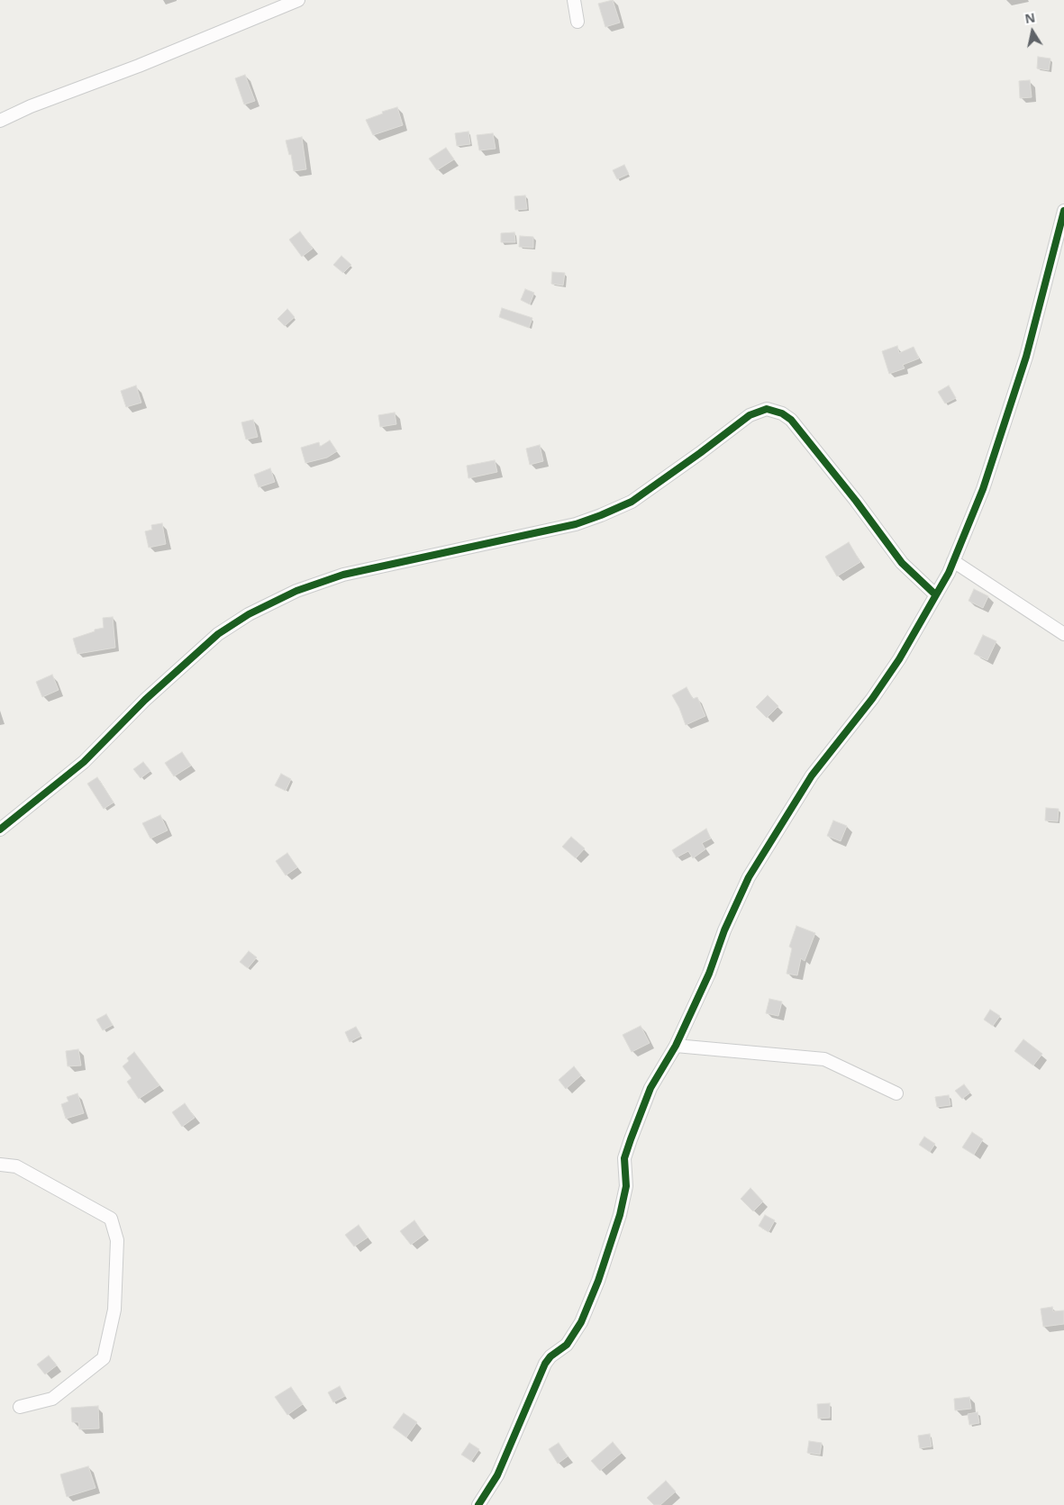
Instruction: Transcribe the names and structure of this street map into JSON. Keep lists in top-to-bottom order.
{
  "north": "top"
}
